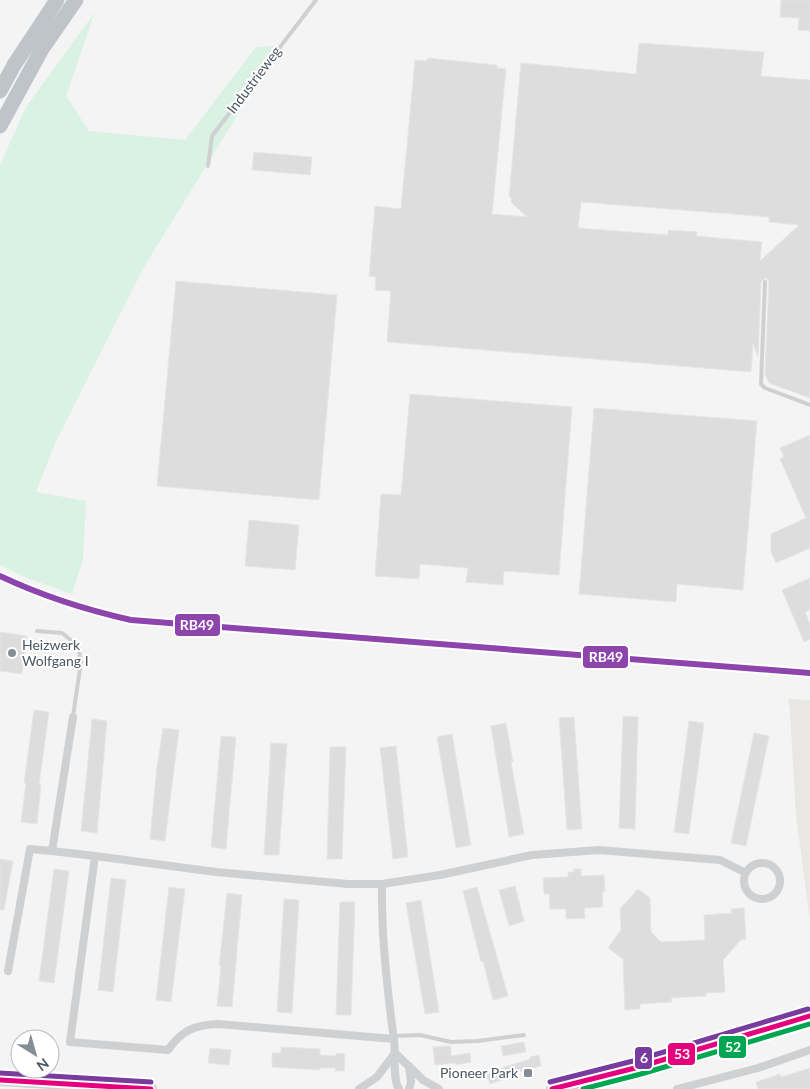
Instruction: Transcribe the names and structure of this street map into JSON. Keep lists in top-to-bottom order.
{
  "streets": {
    "lane": ["Industrieweg"]
  },
  "places": {
    "other": ["Heizwerk Wolfgang I"],
    "transit": ["Pioneer Park"]
  },
  "lines": [
    "transit line RB49",
    "transit line 6",
    "transit line 53",
    "transit line 52"
  ],
  "north": "bottom right"
}
